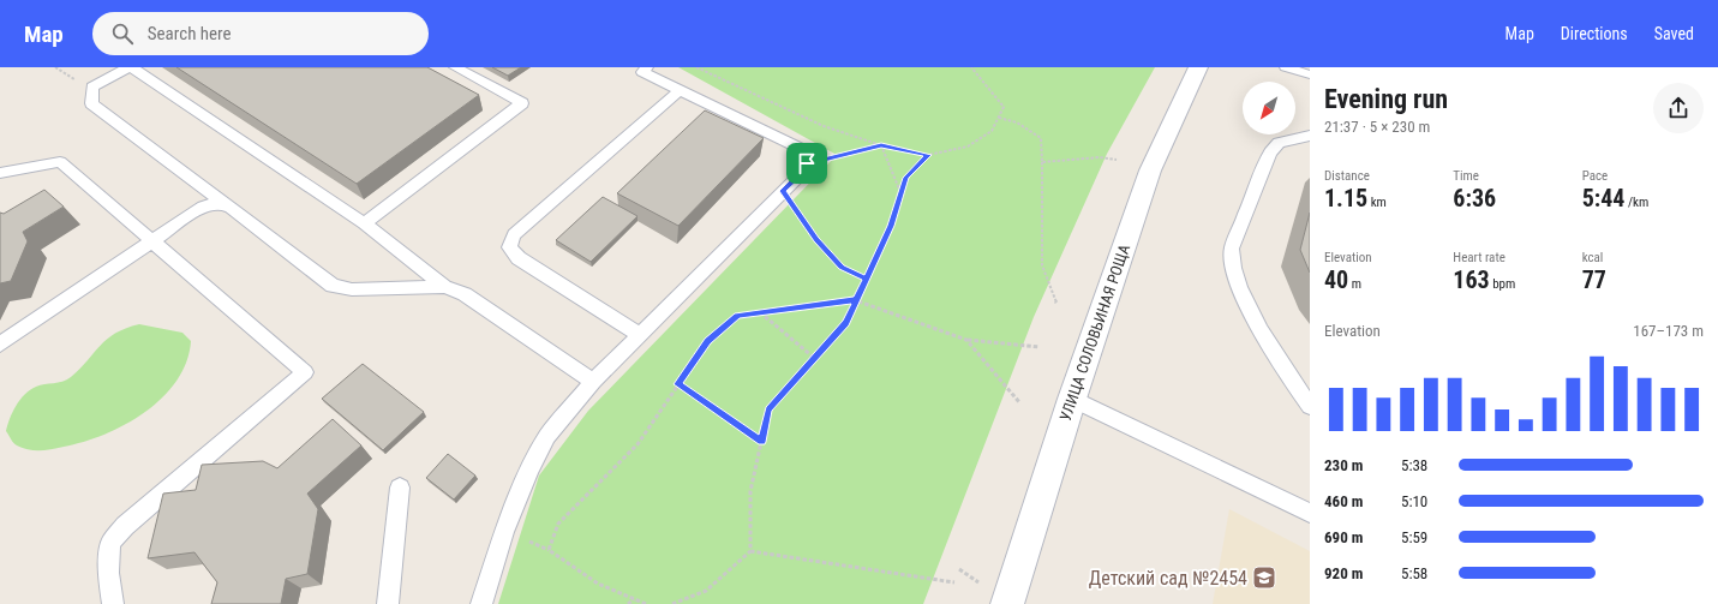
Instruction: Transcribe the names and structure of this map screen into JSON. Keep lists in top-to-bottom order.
{
  "streets": {
    "street": ["УЛИЦА СОЛОВЬИНАЯ РОЩА"]
  },
  "places": {
    "school or university": ["Детский сад №2454"]
  },
  "north": "bottom left",
  "page": {
    "header": "Map",
    "search": "Search here",
    "nav": ["Map", "Directions", "Saved"],
    "heading": ["Evening run", "21:37 · 5 × 230 m"],
    "stats": [
      ["Distance", "1.15 km"],
      ["Time", "6:36"],
      ["Pace", "5:44 /km"],
      ["Elevation", "40 m"],
      ["Heart rate", "163 bpm"],
      ["kcal", "77"]
    ],
    "chart": ["Elevation", "167–173 m"],
    "list": [
      {
        "name": "230 m",
        "note": "5:38"
      },
      {
        "name": "460 m",
        "note": "5:10"
      },
      {
        "name": "690 m",
        "note": "5:59"
      },
      {
        "name": "920 m",
        "note": "5:58"
      }
    ]
  }
}
